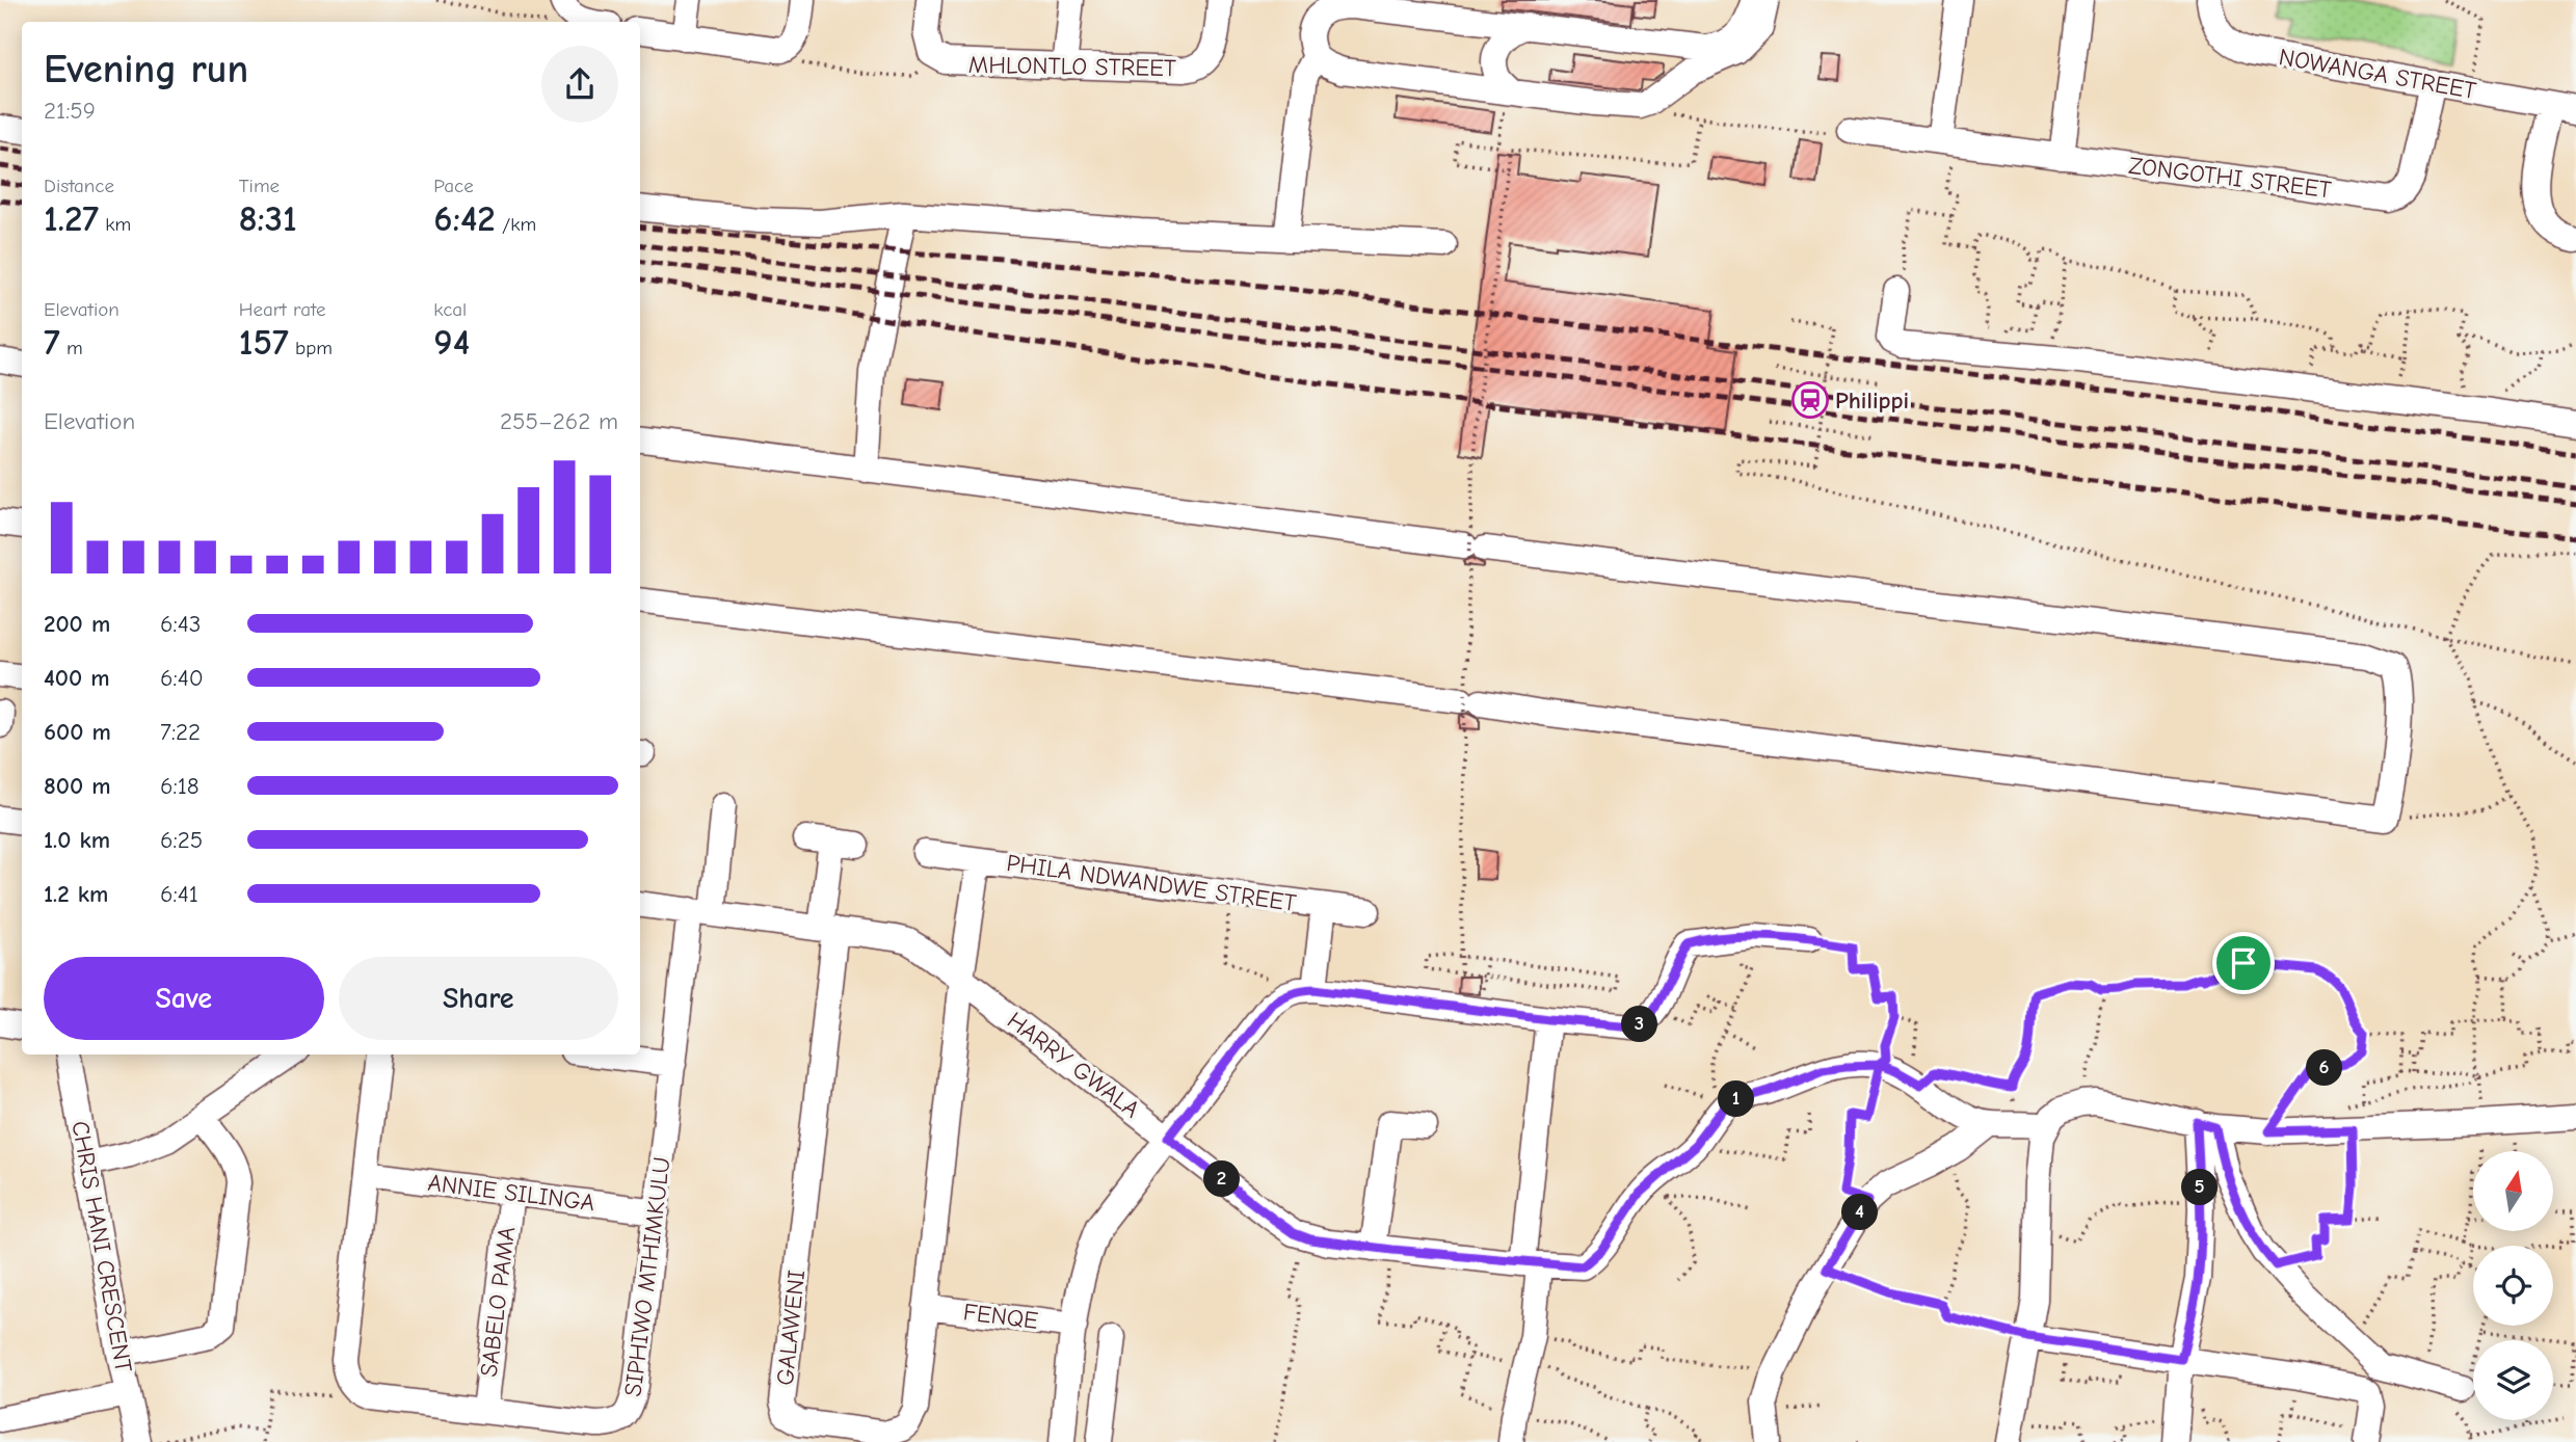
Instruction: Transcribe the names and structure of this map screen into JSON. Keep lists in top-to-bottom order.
{
  "streets": {
    "street": [
      "MHLONTLO STREET",
      "NOWANGA STREET",
      "ZONGOTHI STREET",
      "PHILA NDWANDWE STREET",
      "HARRY GWALA",
      "ANNIE SILINGA",
      "CHRIS HANI CRESCENT",
      "SIPHIWO MTHIMKULU",
      "SABELO PAMA",
      "FENQE",
      "GALAWENI"
    ]
  },
  "crossings": [
    ["NOWANGA STREET", "ZONGOTHI STREET"],
    ["PHILA NDWANDWE STREET", "HARRY GWALA"],
    ["PHILA NDWANDWE STREET", "GALAWENI"],
    ["HARRY GWALA", "SIPHIWO MTHIMKULU"],
    ["HARRY GWALA", "GALAWENI"],
    ["ANNIE SILINGA", "SIPHIWO MTHIMKULU"],
    ["ANNIE SILINGA", "SABELO PAMA"],
    ["SIPHIWO MTHIMKULU", "SABELO PAMA"],
    ["FENQE", "GALAWENI"]
  ],
  "places": {
    "station": ["Philippi"]
  },
  "north": "top",
  "page": {
    "heading": ["Evening run", "21:59"],
    "stats": [
      ["Distance", "1.27 km"],
      ["Time", "8:31"],
      ["Pace", "6:42 /km"],
      ["Elevation", "7 m"],
      ["Heart rate", "157 bpm"],
      ["kcal", "94"]
    ],
    "chart": ["Elevation", "255–262 m"],
    "list": [
      {
        "name": "200 m",
        "note": "6:43"
      },
      {
        "name": "400 m",
        "note": "6:40"
      },
      {
        "name": "600 m",
        "note": "7:22"
      },
      {
        "name": "800 m",
        "note": "6:18"
      },
      {
        "name": "1.0 km",
        "note": "6:25"
      },
      {
        "name": "1.2 km",
        "note": "6:41"
      }
    ],
    "buttons": ["Save", "Share"],
    "pins": [
      "3",
      "6",
      "1",
      "2",
      "5",
      "4"
    ]
  }
}
